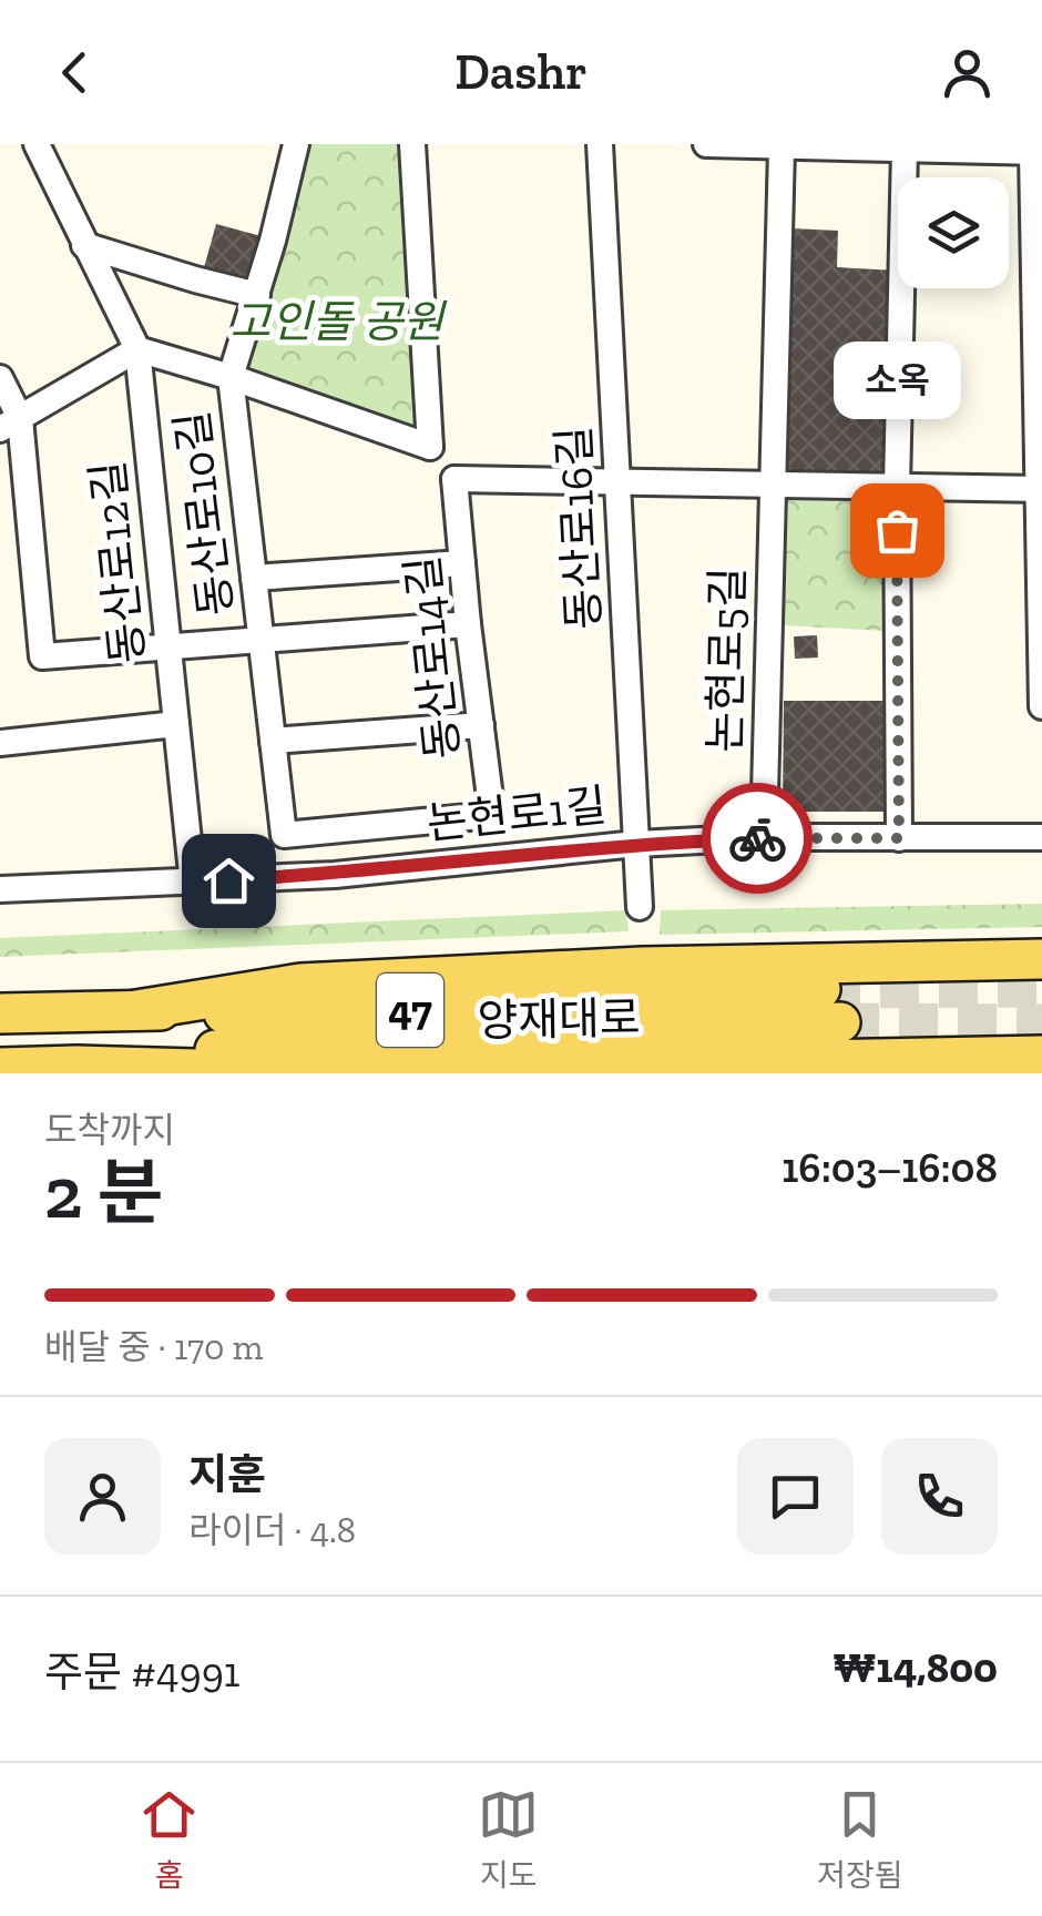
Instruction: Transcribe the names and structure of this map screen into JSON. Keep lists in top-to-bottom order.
{
  "streets": {
    "main road": ["47", "양재대로"],
    "street": [
      "동산로10길",
      "동산로16길",
      "동산로12길",
      "동산로14길",
      "논현로5길",
      "논현로1길"
    ]
  },
  "crossings": [
    ["동산로10길", "동산로12길"],
    ["동산로10길", "동산로14길"],
    ["동산로16길", "논현로1길"],
    ["동산로12길", "논현로1길"],
    ["논현로5길", "논현로1길"]
  ],
  "parks": ["고인돌 공원"],
  "places": ["소옥"],
  "page": {
    "header": "Dashr",
    "bubble": "소옥",
    "heading": ["2 분", "도착까지", "16:03–16:08"],
    "panel": [
      "지훈",
      "라이더 · 4.8",
      "주문 #4991",
      "₩14,800"
    ],
    "bar": "배달 중 · 170 m",
    "tabs": ["홈", "지도", "저장됨"]
  }
}
